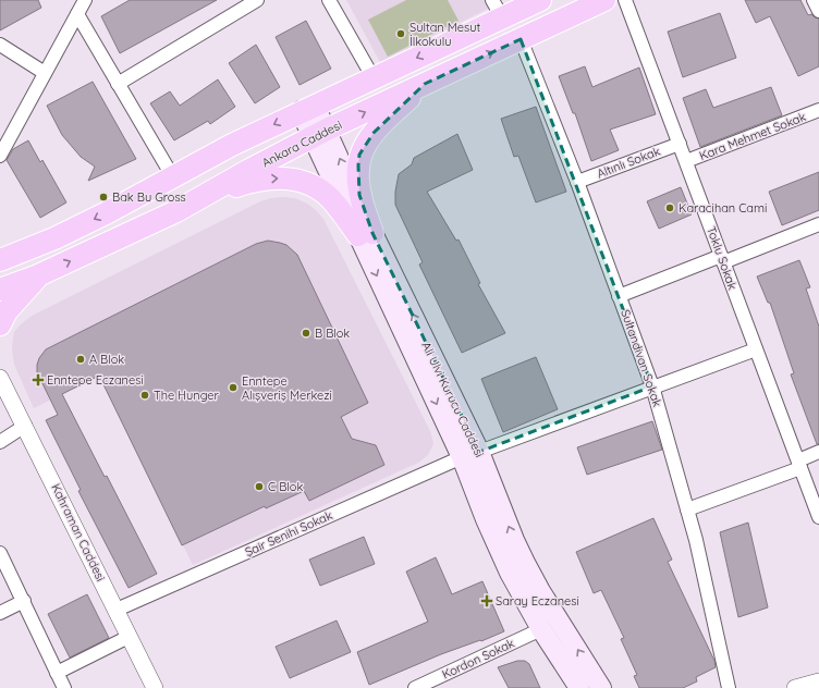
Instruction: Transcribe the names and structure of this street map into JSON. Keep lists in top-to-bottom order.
{
  "streets": {
    "main road": ["Ankara Caddesi", "Ali Ulvi Kurucu Caddesi"],
    "street": [
      "Kara Mehmet Sokak",
      "Altınlı Sokak",
      "Toklu Sokak",
      "Sultandivan Sokak",
      "Kahraman Caddesi",
      "Şair Senihi Sokak",
      "Kordon Sokak"
    ]
  },
  "crossings": [
    ["Kara Mehmet Sokak", "Toklu Sokak"],
    ["Ankara Caddesi", "Sultandivan Sokak"],
    ["Ankara Caddesi", "Ali Ulvi Kurucu Caddesi"],
    ["Altınlı Sokak", "Toklu Sokak"],
    ["Altınlı Sokak", "Sultandivan Sokak"],
    ["Toklu Sokak", "Şair Senihi Sokak"],
    ["Sultandivan Sokak", "Şair Senihi Sokak"],
    ["Ali Ulvi Kurucu Caddesi", "Şair Senihi Sokak"],
    ["Ali Ulvi Kurucu Caddesi", "Kordon Sokak"],
    ["Kahraman Caddesi", "Şair Senihi Sokak"]
  ],
  "places": {
    "other": [
      "Sultan Mesut İlkokulu",
      "Bak Bu Gross",
      "Karacihan Cami",
      "B Blok",
      "A Blok",
      "Enntepe Alışveriş Merkezi",
      "The Hunger",
      "C Blok"
    ],
    "health": ["Enntepe Eczanesi", "Saray Eczanesi"]
  }
}
